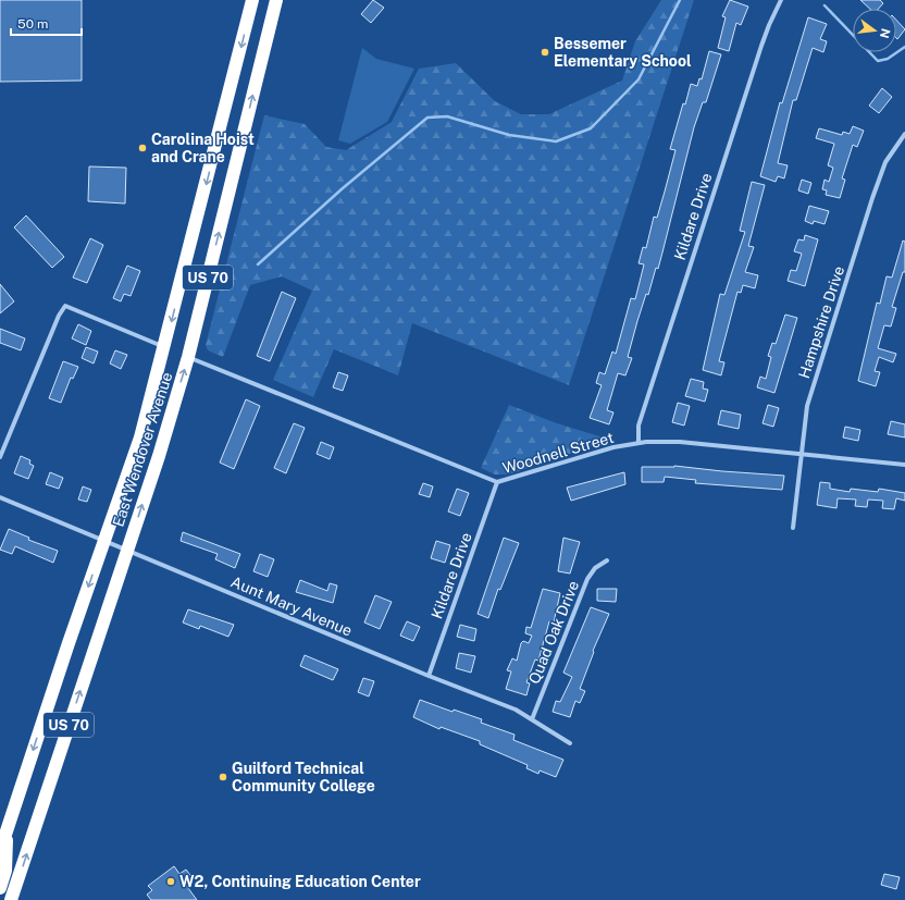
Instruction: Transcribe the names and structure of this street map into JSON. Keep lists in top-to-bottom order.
{
  "streets": {
    "highway": ["US 70", "East Wendover Avenue"],
    "street": [
      "Kildare Drive",
      "Hampshire Drive",
      "Woodnell Street",
      "Aunt Mary Avenue",
      "Quad Oak Drive"
    ]
  },
  "crossings": [
    ["Kildare Drive", "Woodnell Street"],
    ["Kildare Drive", "Aunt Mary Avenue"],
    ["Hampshire Drive", "Woodnell Street"],
    ["East Wendover Avenue", "Woodnell Street"],
    ["East Wendover Avenue", "Aunt Mary Avenue"],
    ["Aunt Mary Avenue", "Quad Oak Drive"]
  ],
  "places": [
    "Bessemer Elementary School",
    "Carolina Hoist and Crane",
    "Guilford Technical Community College",
    "W2, Continuing Education Center"
  ],
  "scale_bar": "50 m",
  "north": "right"
}
